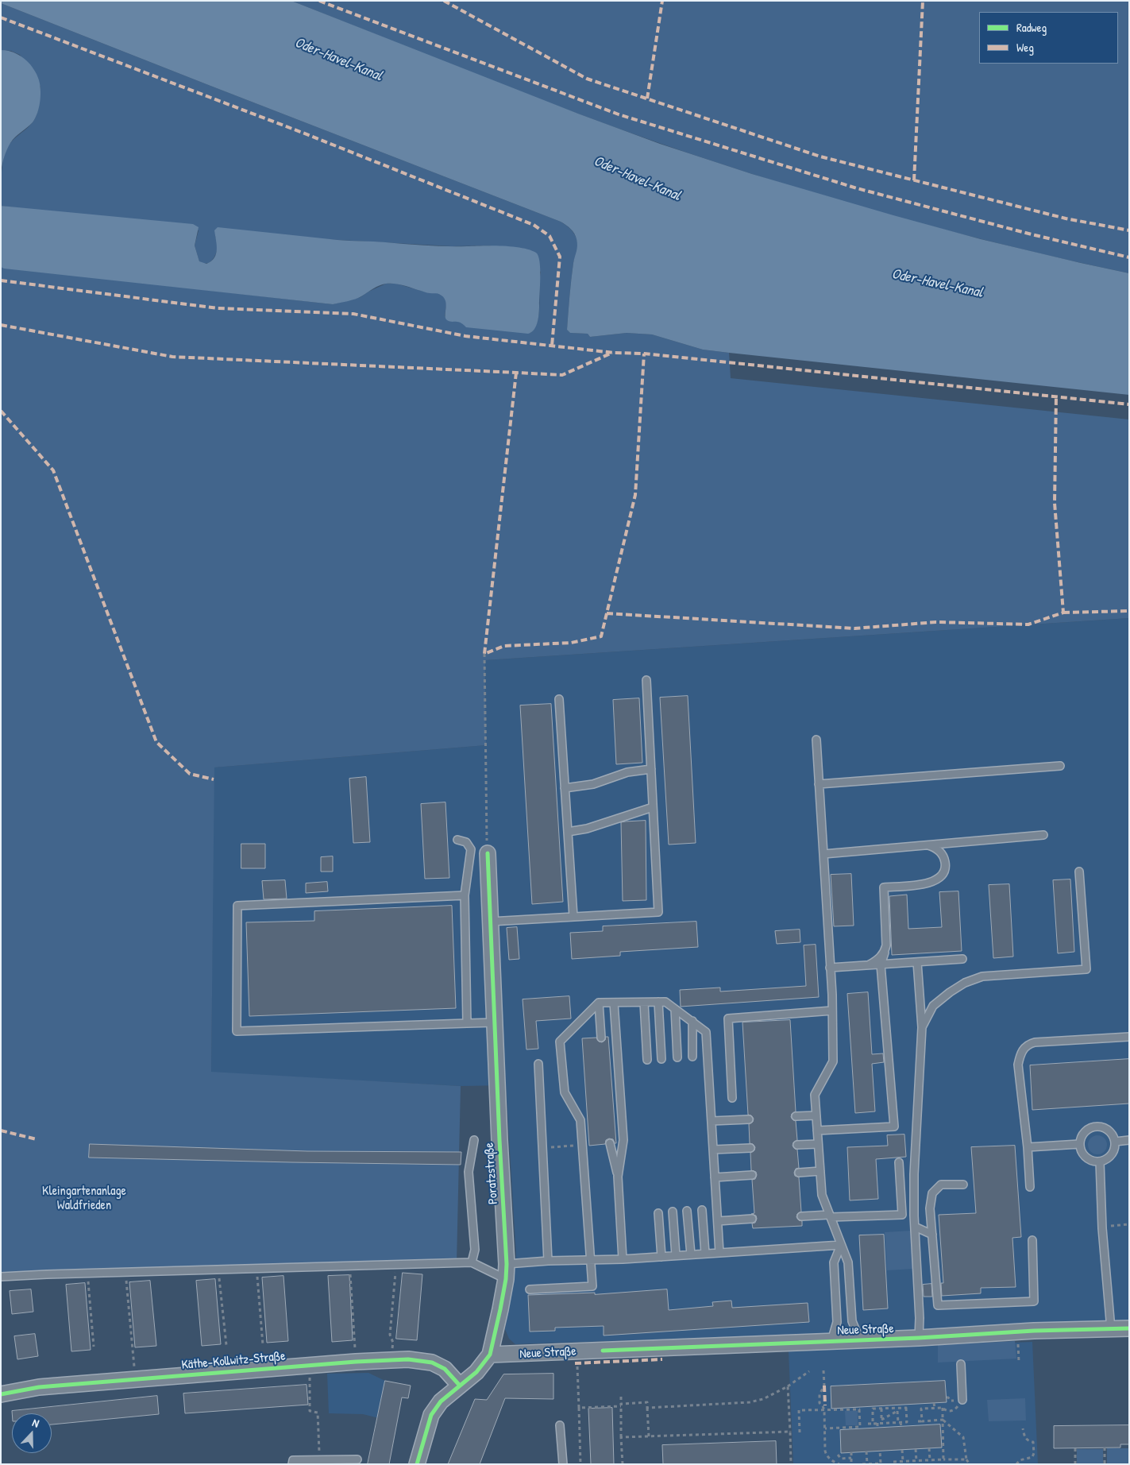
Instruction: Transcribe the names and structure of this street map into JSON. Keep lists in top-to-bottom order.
{
  "streets": {
    "street": ["Poratzstraße", "Neue Straße", "Käthe-Kollwitz-Straße"]
  },
  "crossings": [
    ["Poratzstraße", "Neue Straße"],
    ["Poratzstraße", "Käthe-Kollwitz-Straße"]
  ],
  "water": ["Oder-Havel-Kanal"],
  "parks": ["Kleingartenanlage Waldfrieden"],
  "legend": ["Radweg", "Weg"],
  "north": "top"
}
